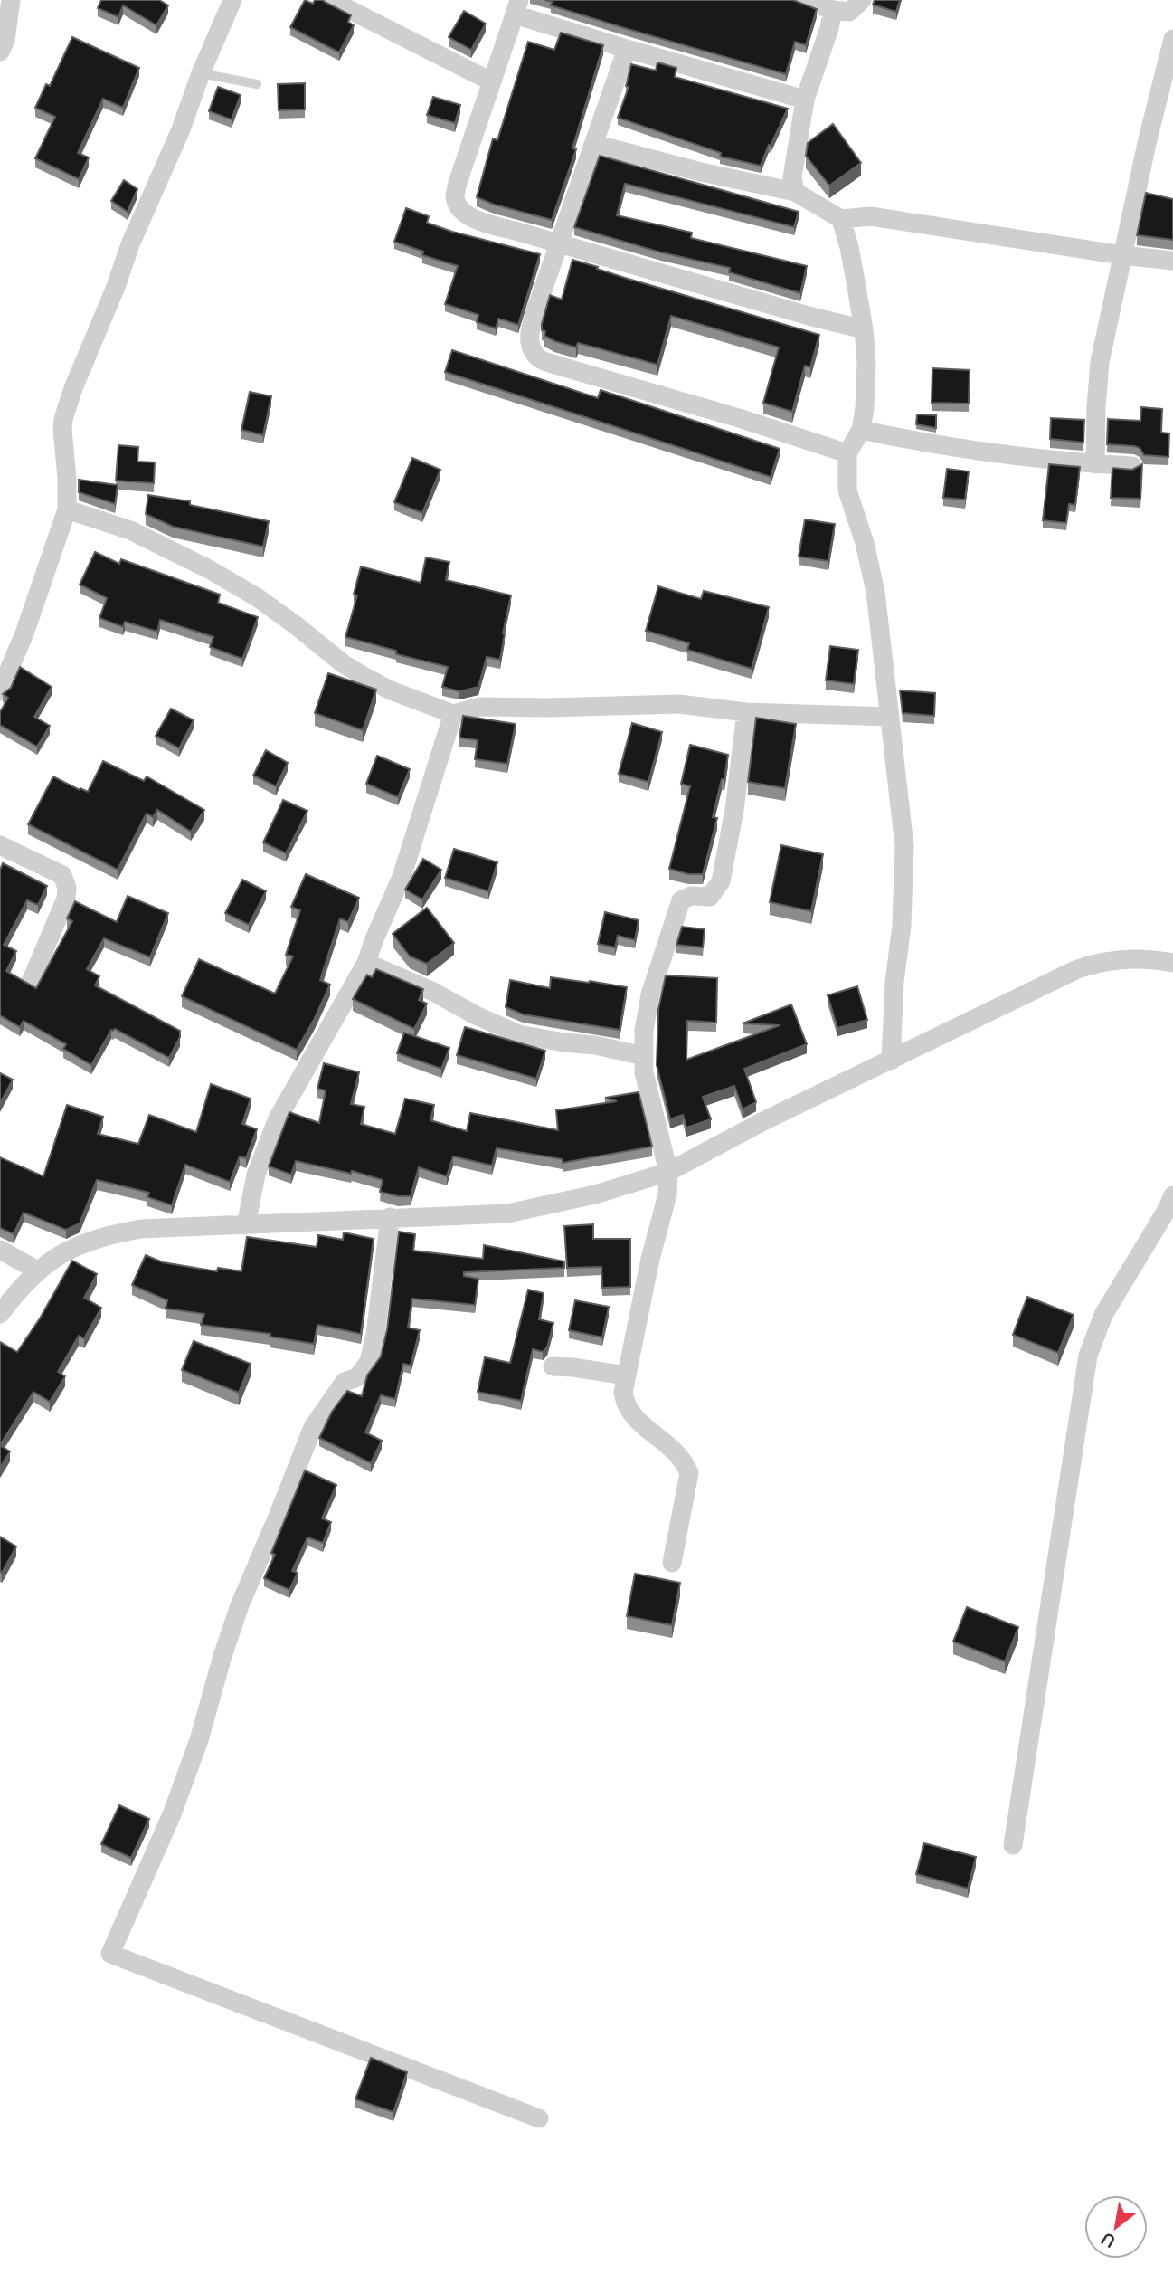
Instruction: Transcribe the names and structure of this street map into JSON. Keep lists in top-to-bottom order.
{
  "north": "bottom left"
}
